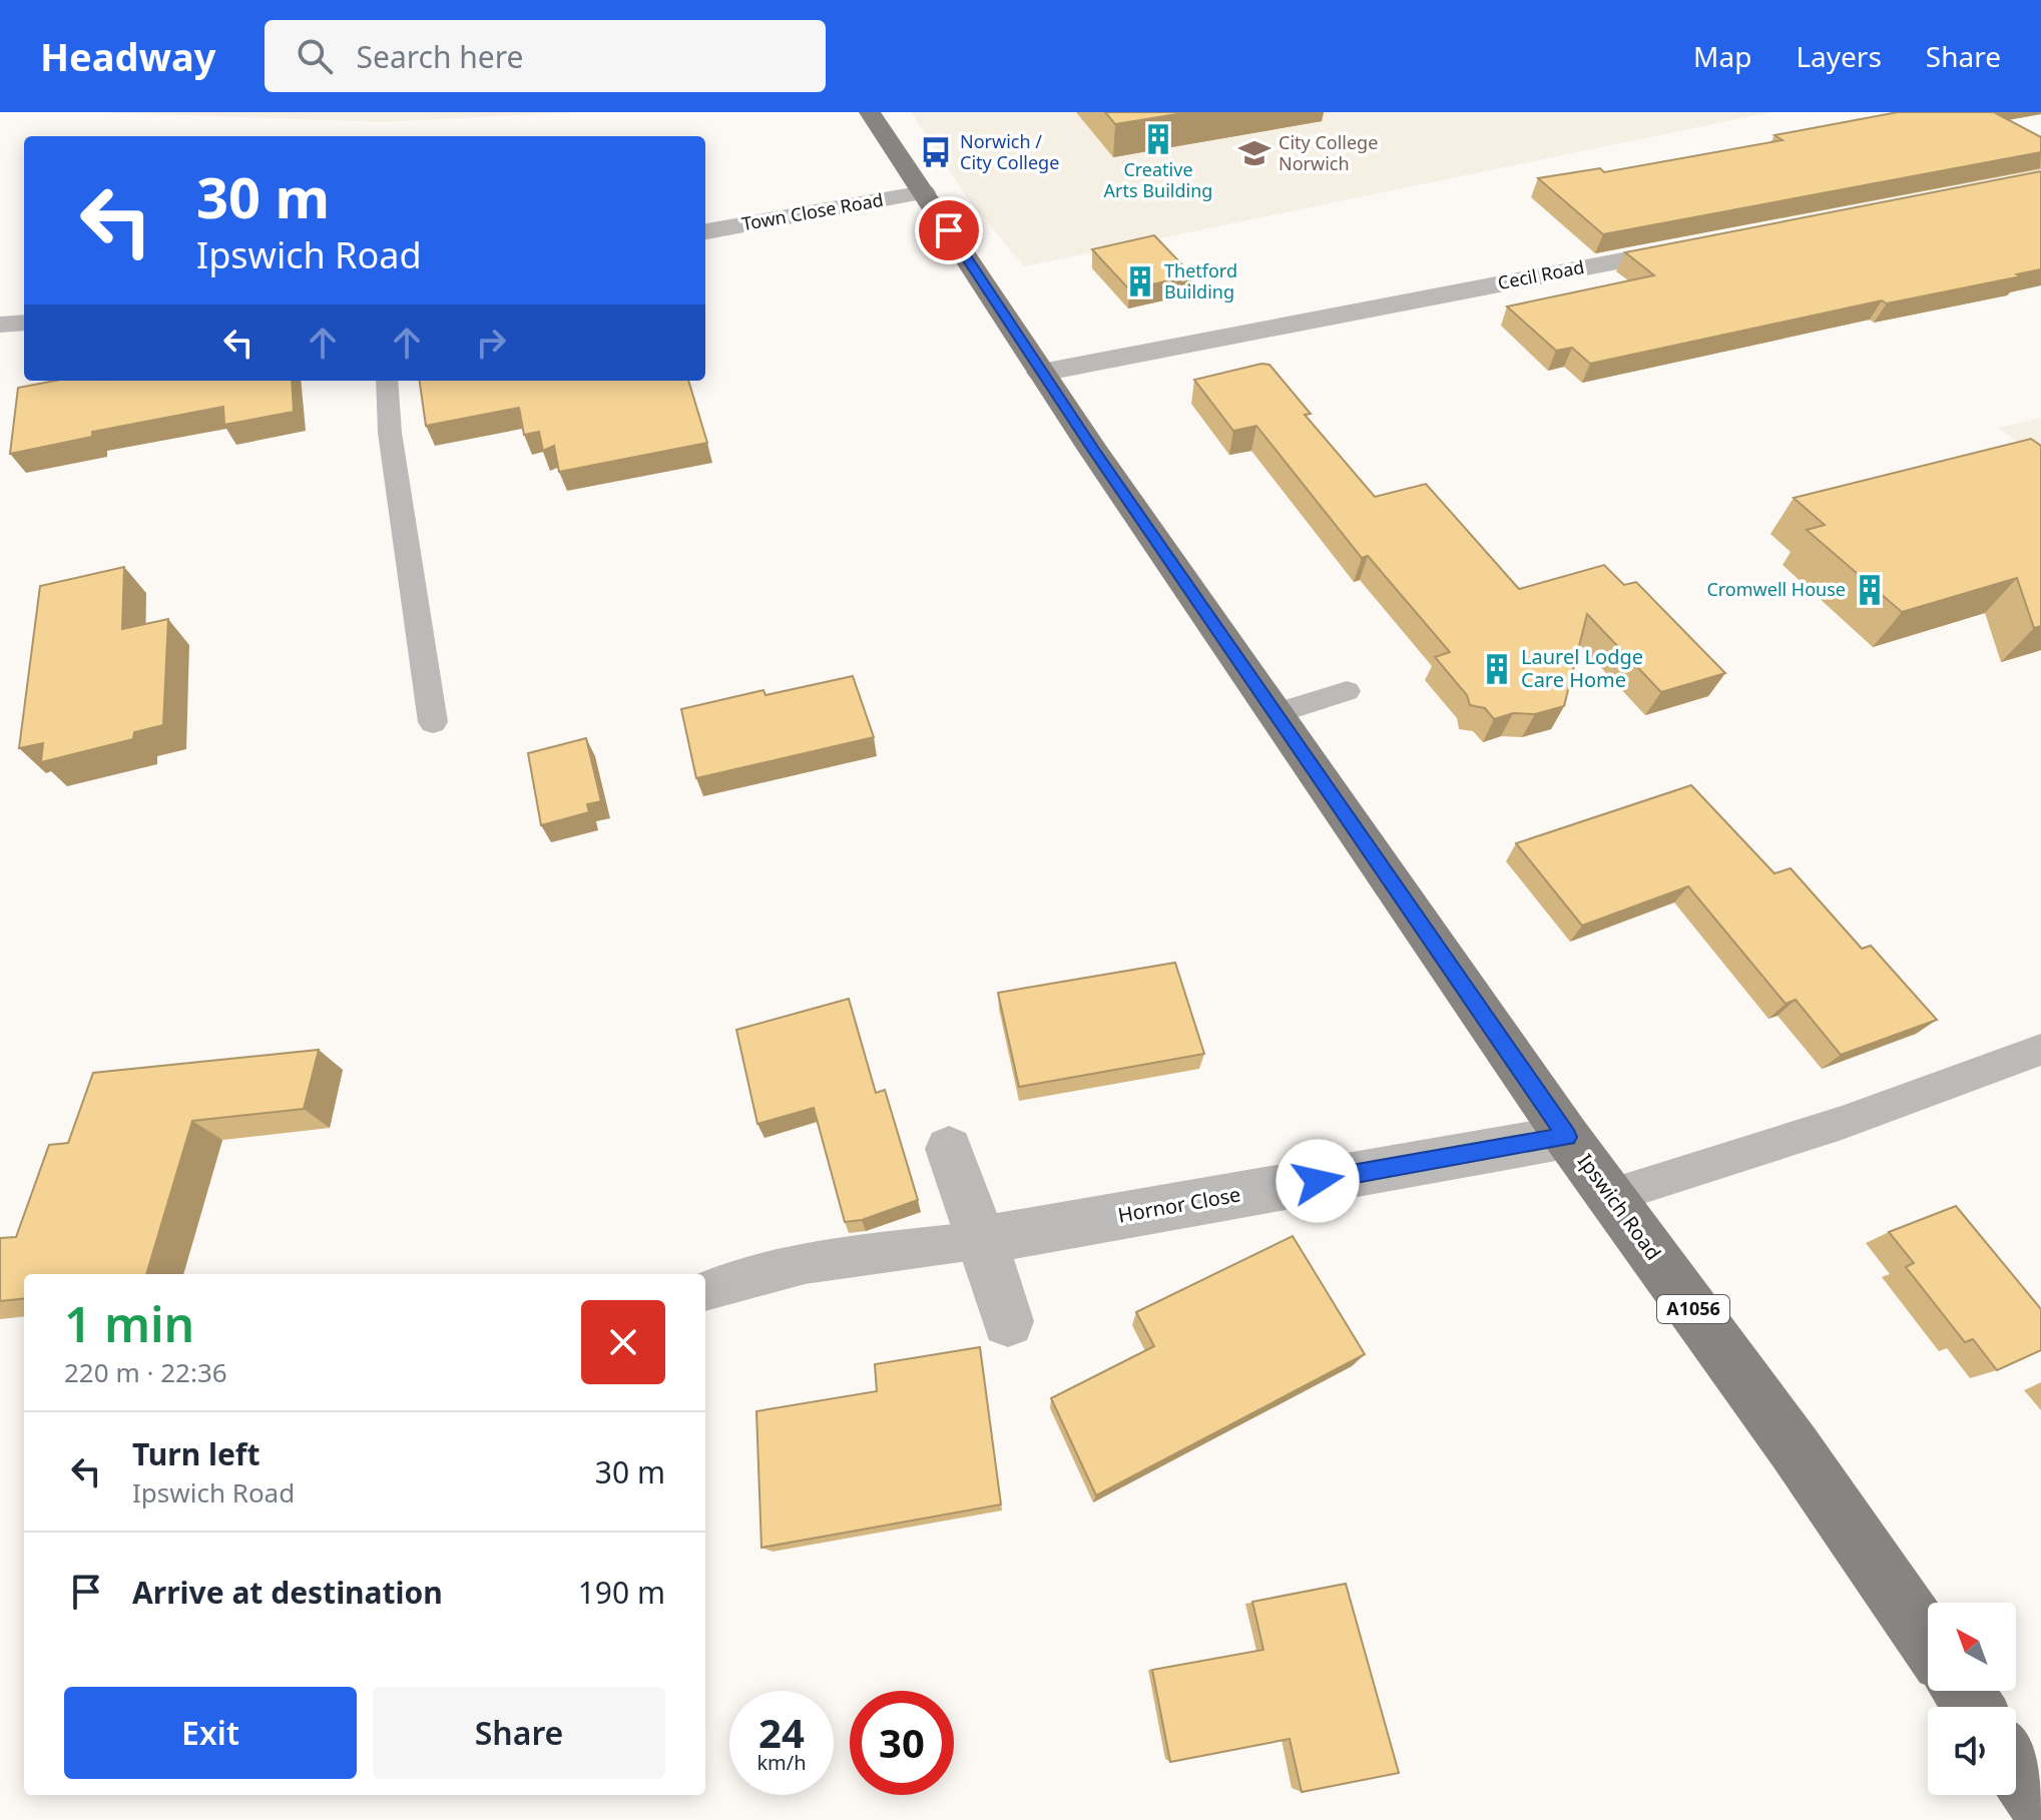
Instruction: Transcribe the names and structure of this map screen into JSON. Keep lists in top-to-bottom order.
{
  "streets": {
    "main road": ["Ipswich Road", "A1056"],
    "street": ["Town Close Road", "Cecil Road", "Hornor Close"]
  },
  "crossings": [
    ["Town Close Road", "Ipswich Road"],
    ["Cecil Road", "Ipswich Road"],
    ["Hornor Close", "Ipswich Road"]
  ],
  "places": {
    "building": [
      "Creative Arts Building",
      "Thetford Building",
      "Cromwell House",
      "Laurel Lodge Care Home"
    ],
    "bus stop": ["Norwich / City College"],
    "school or university": ["City College Norwich"]
  },
  "north": "top left",
  "page": {
    "header": "Headway",
    "search": "Search here",
    "nav": ["Map", "Layers", "Share"],
    "turn": ["30 m", "Ipswich Road"],
    "heading": ["1 min", "220 m · 22:36"],
    "list": [
      {
        "name": "Turn left",
        "note": "Ipswich Road",
        "value": "30 m"
      },
      {
        "name": "Arrive at destination",
        "value": "190 m"
      }
    ],
    "buttons": ["Exit", "Share"],
    "speed": "24 km/h",
    "limit": "30"
  }
}
